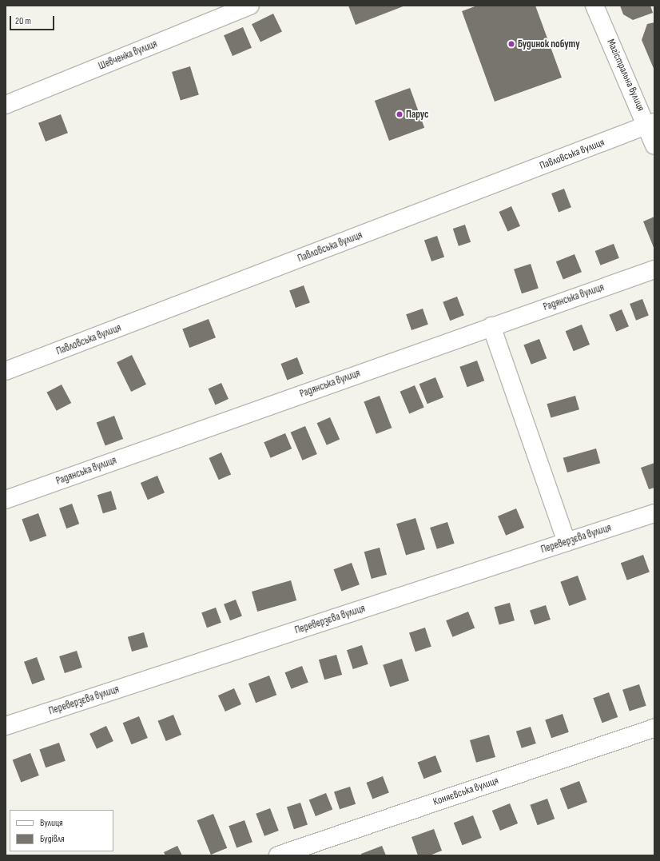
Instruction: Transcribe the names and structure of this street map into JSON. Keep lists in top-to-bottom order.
{
  "streets": {
    "street": [
      "Шевченка вулиця",
      "Магістральна вулиця",
      "Павловська вулиця",
      "Радянська вулиця",
      "Переверзєва вулиця",
      "Коняєвська вулиця"
    ]
  },
  "crossings": [
    ["Магістральна вулиця", "Павловська вулиця"]
  ],
  "places": ["Будинок побуту", "Парус"],
  "legend": ["Вулиця", "Будівля"],
  "scale_bar": "20 m"
}
